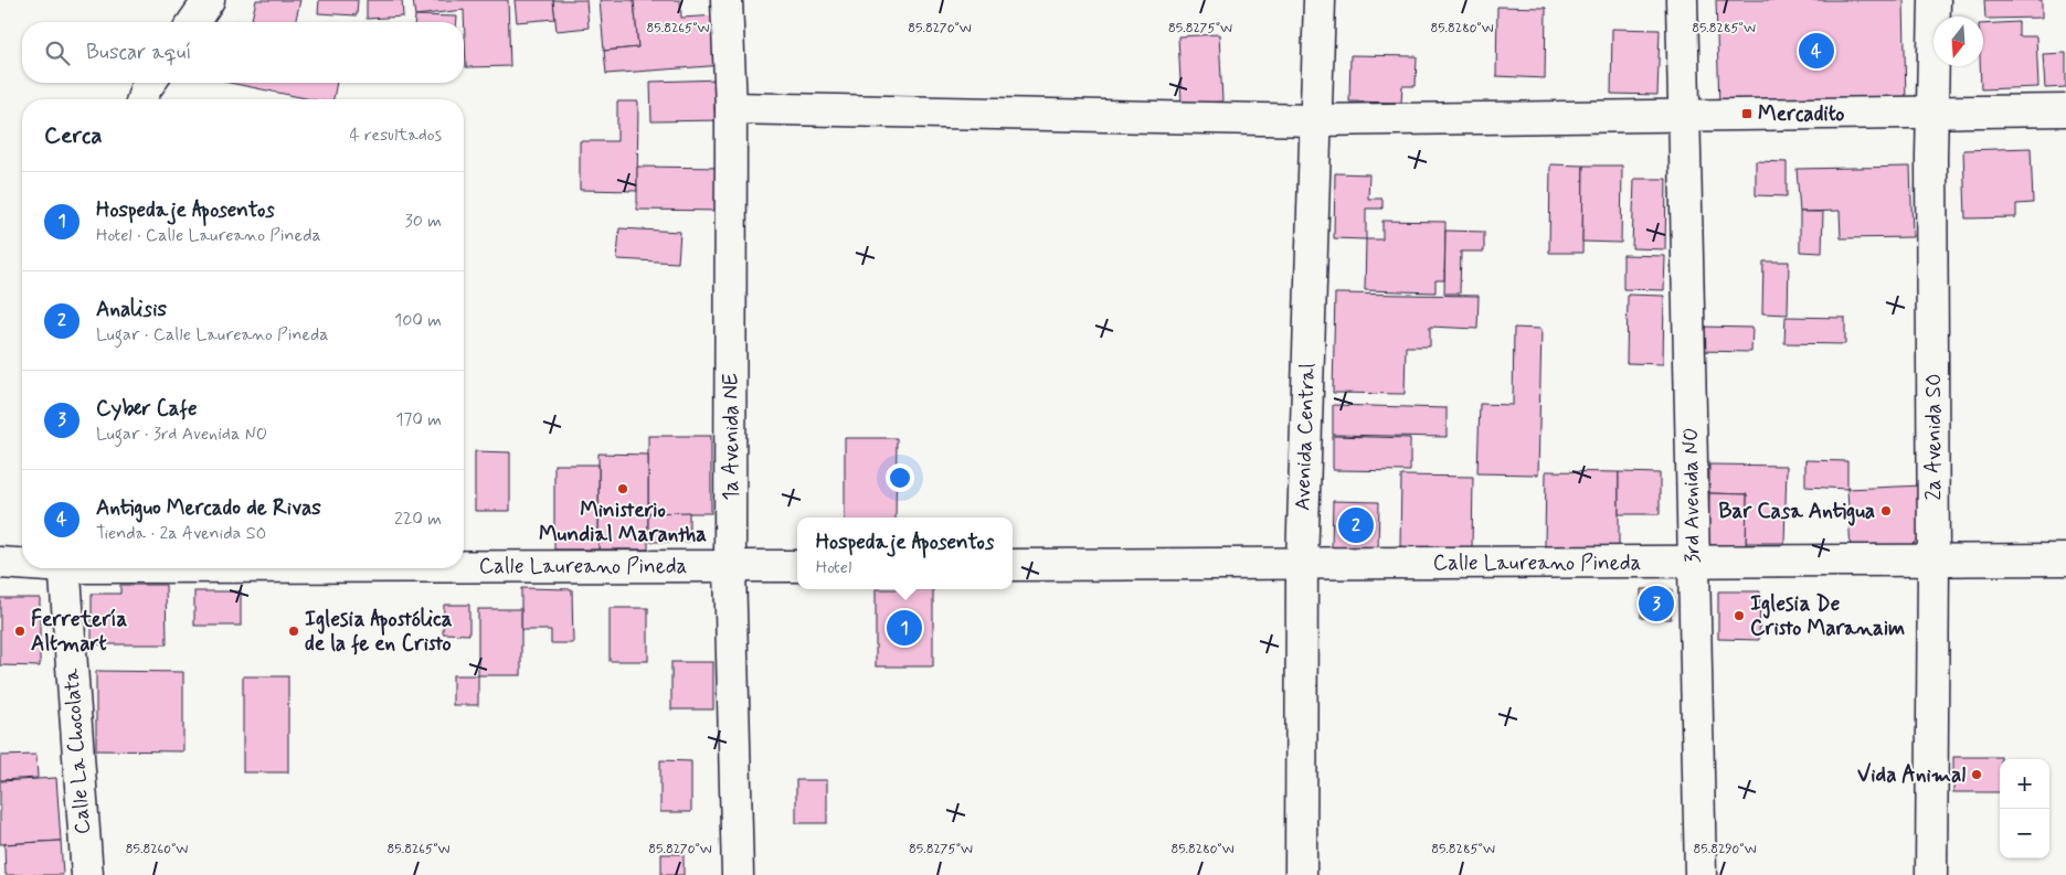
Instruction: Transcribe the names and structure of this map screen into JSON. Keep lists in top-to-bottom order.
{
  "streets": {
    "street": [
      "1a Avenida NE",
      "Avenida Central",
      "2a Avenida SO",
      "3rd Avenida NO",
      "Calle Laureano Pineda",
      "Calle La Chocolata"
    ]
  },
  "crossings": [
    ["1a Avenida NE", "Calle Laureano Pineda"],
    ["Avenida Central", "Calle Laureano Pineda"],
    ["2a Avenida SO", "Calle Laureano Pineda"],
    ["3rd Avenida NO", "Calle Laureano Pineda"]
  ],
  "places": {
    "transit": ["Mercadito"],
    "other": [
      "Ministerio Mundial Marantha",
      "Bar Casa Antigua",
      "Iglesia De Cristo Maranaim",
      "Ferretería Altmart",
      "Iglesia Apostólica de la fe en Cristo",
      "Vida Animal"
    ]
  },
  "north": "bottom",
  "page": {
    "search": "Buscar aquí",
    "pins": [
      "4",
      "2",
      "3",
      "1"
    ],
    "heading": ["Cerca", "4 resultados"],
    "list": [
      {
        "mark": "1",
        "name": "Hospedaje Aposentos",
        "note": "Hotel · Calle Laureano Pineda",
        "value": "30 m"
      },
      {
        "mark": "2",
        "name": "Analisis",
        "note": "Lugar · Calle Laureano Pineda",
        "value": "100 m"
      },
      {
        "mark": "3",
        "name": "Cyber Cafe",
        "note": "Lugar · 3rd Avenida NO",
        "value": "170 m"
      },
      {
        "mark": "4",
        "name": "Antiguo Mercado de Rivas",
        "note": "Tienda · 2a Avenida SO",
        "value": "220 m"
      }
    ],
    "popup": ["Hospedaje Aposentos", "Hotel"],
    "map_buttons": ["+", "−"]
  },
  "coordinates": [
    "85.8265°W",
    "85.8270°W",
    "85.8275°W",
    "85.8280°W",
    "85.8285°W",
    "85.8260°W",
    "85.8290°W"
  ]
}
